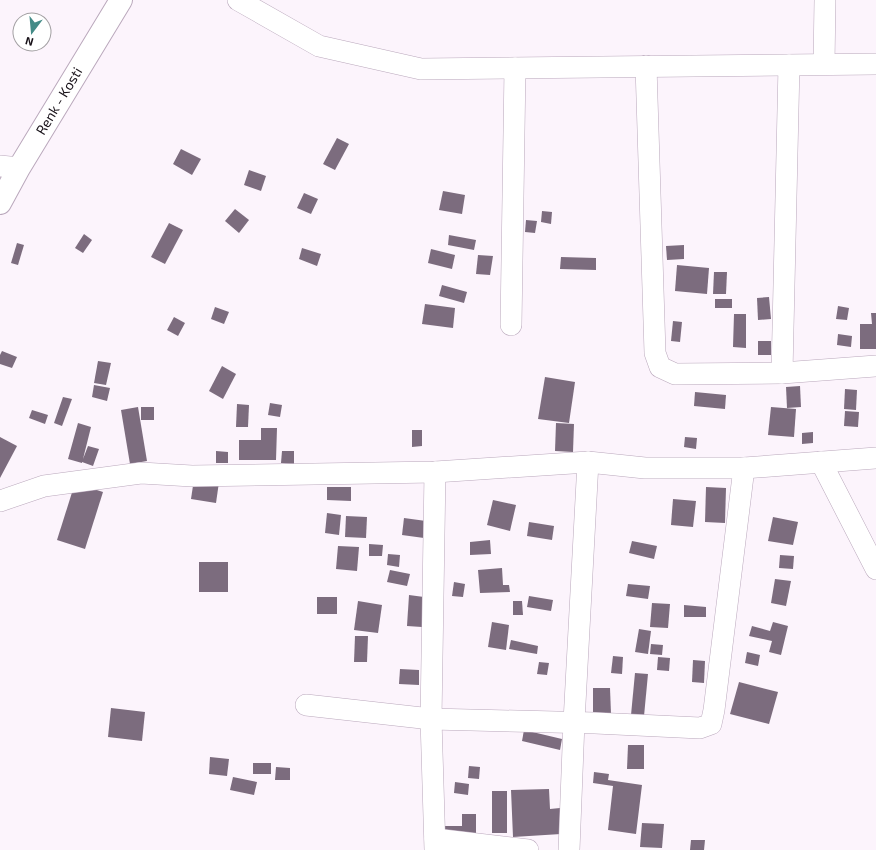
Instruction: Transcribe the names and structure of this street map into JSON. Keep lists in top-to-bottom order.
{
  "streets": {
    "main road": ["Renk - Kosti"]
  },
  "north": "bottom"
}
